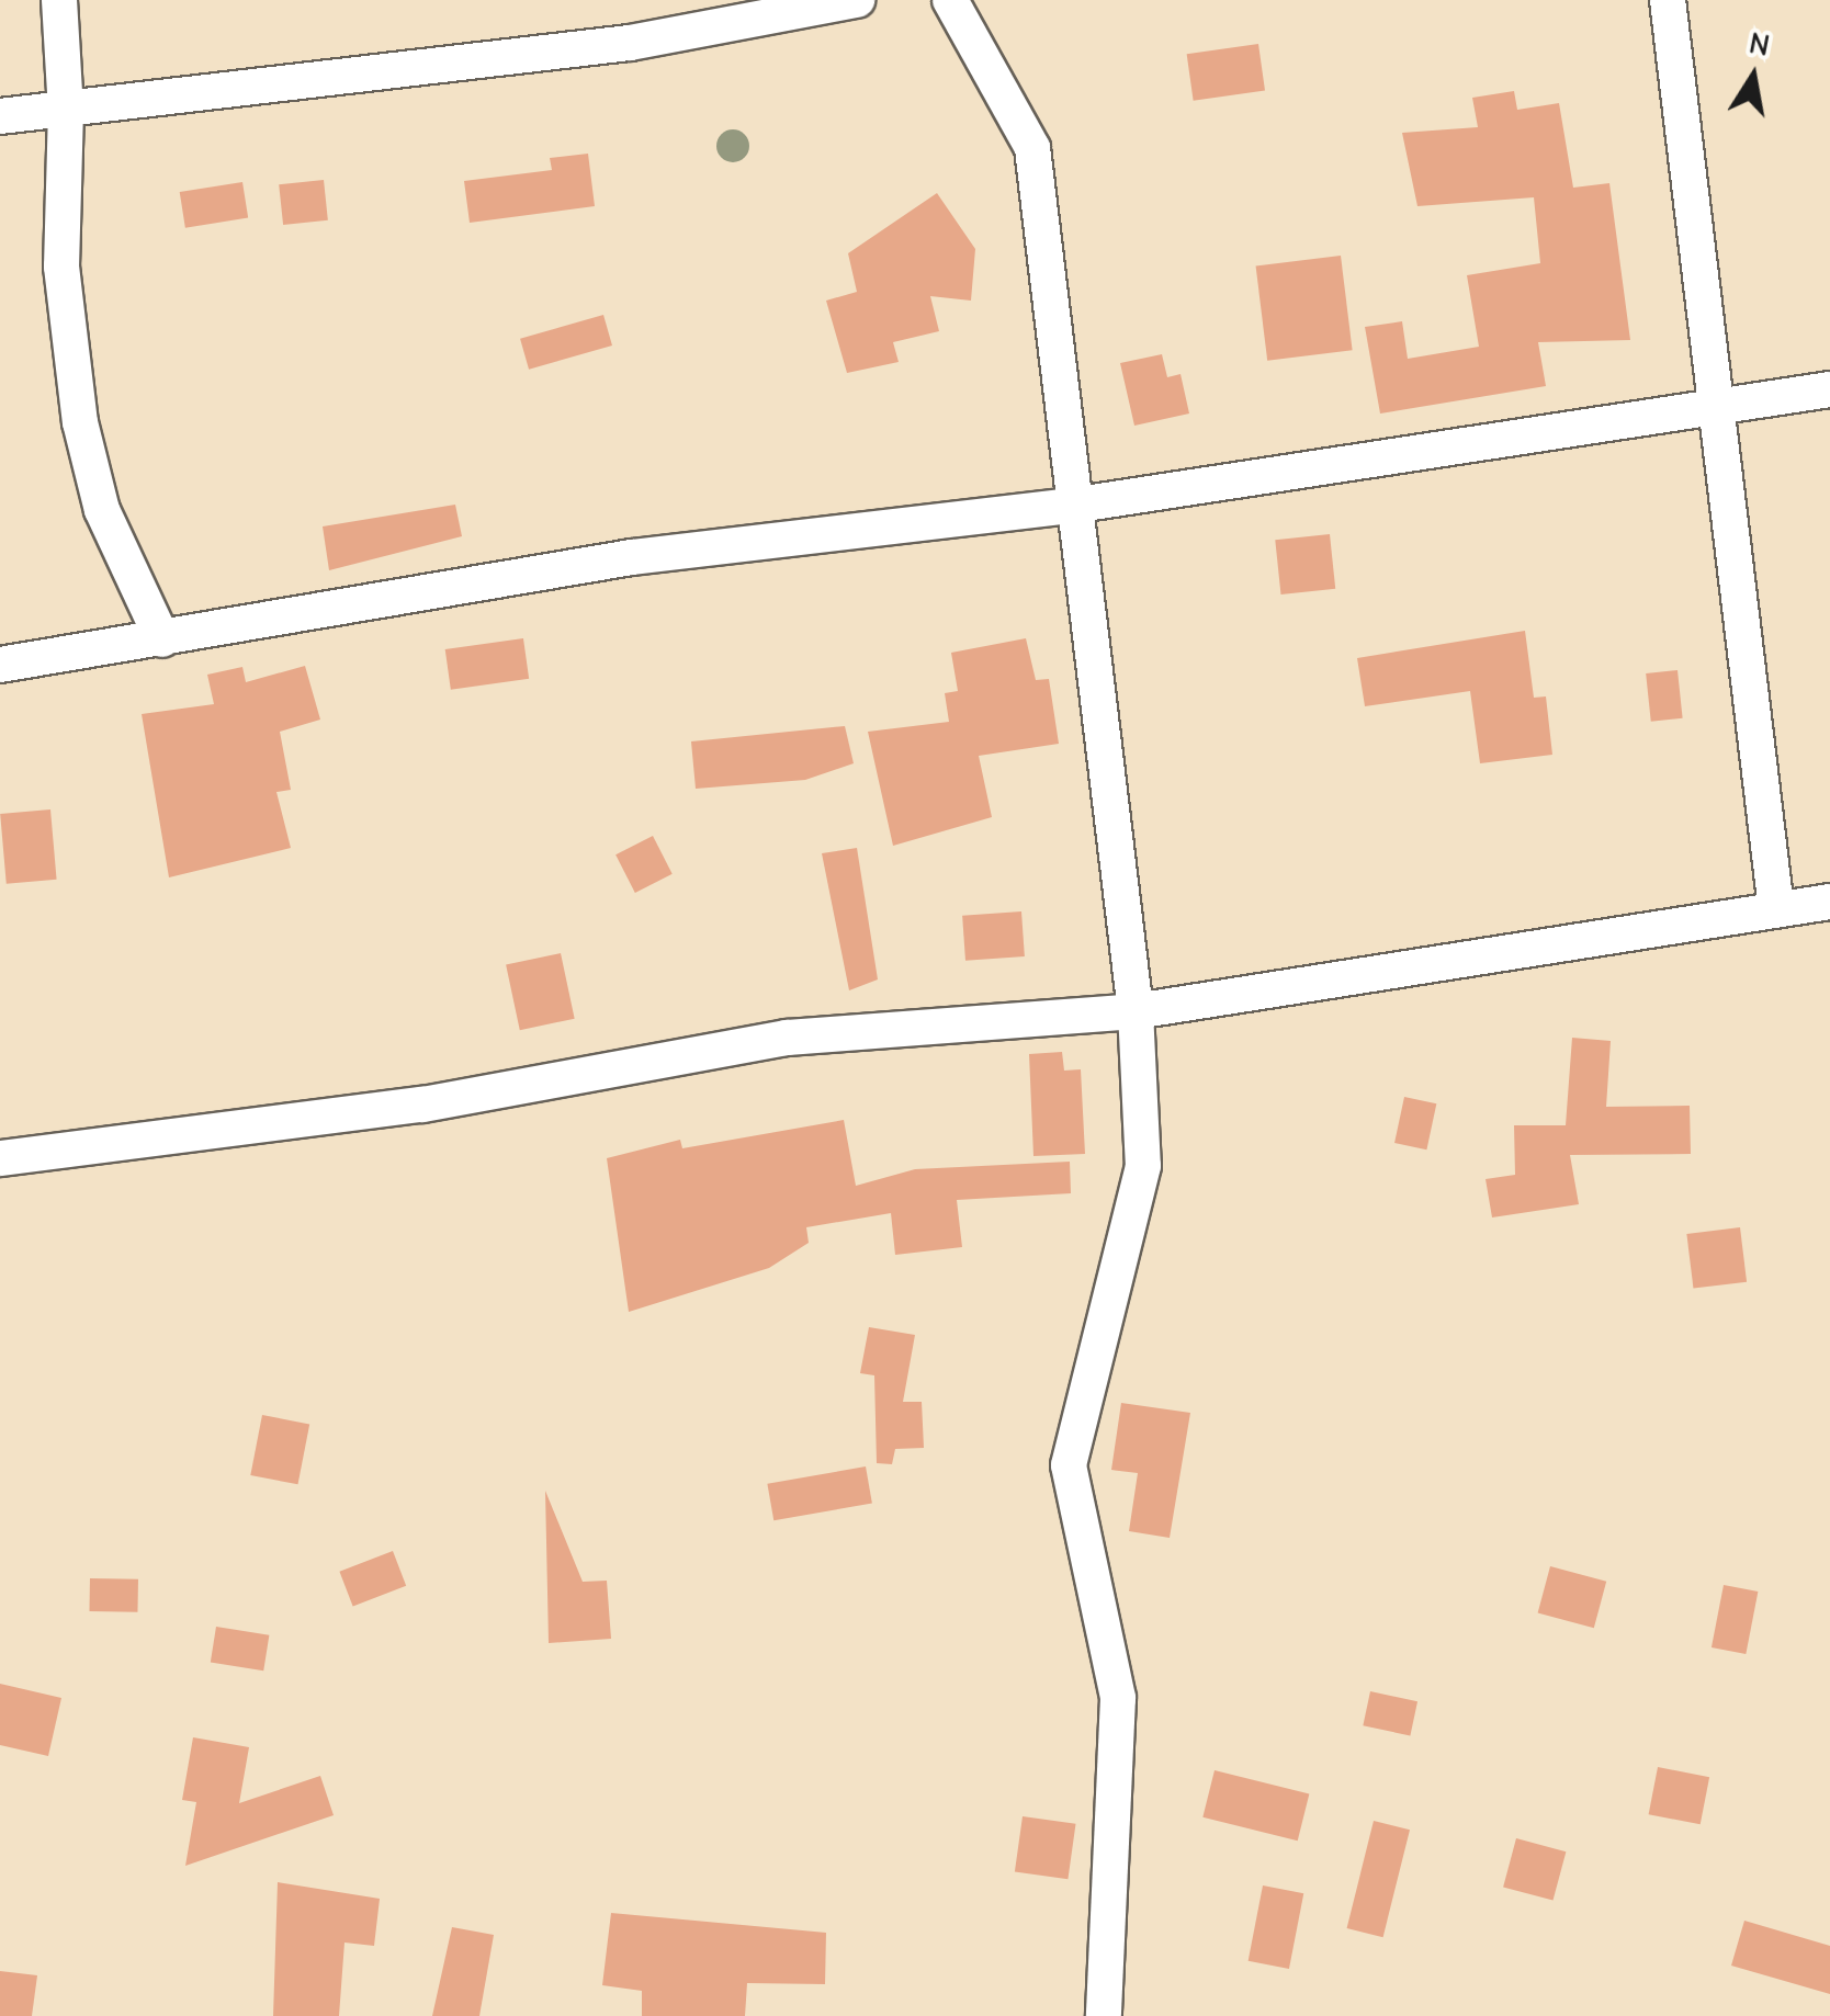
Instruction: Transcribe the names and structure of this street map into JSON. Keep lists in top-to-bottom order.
{
  "north": "top"
}
